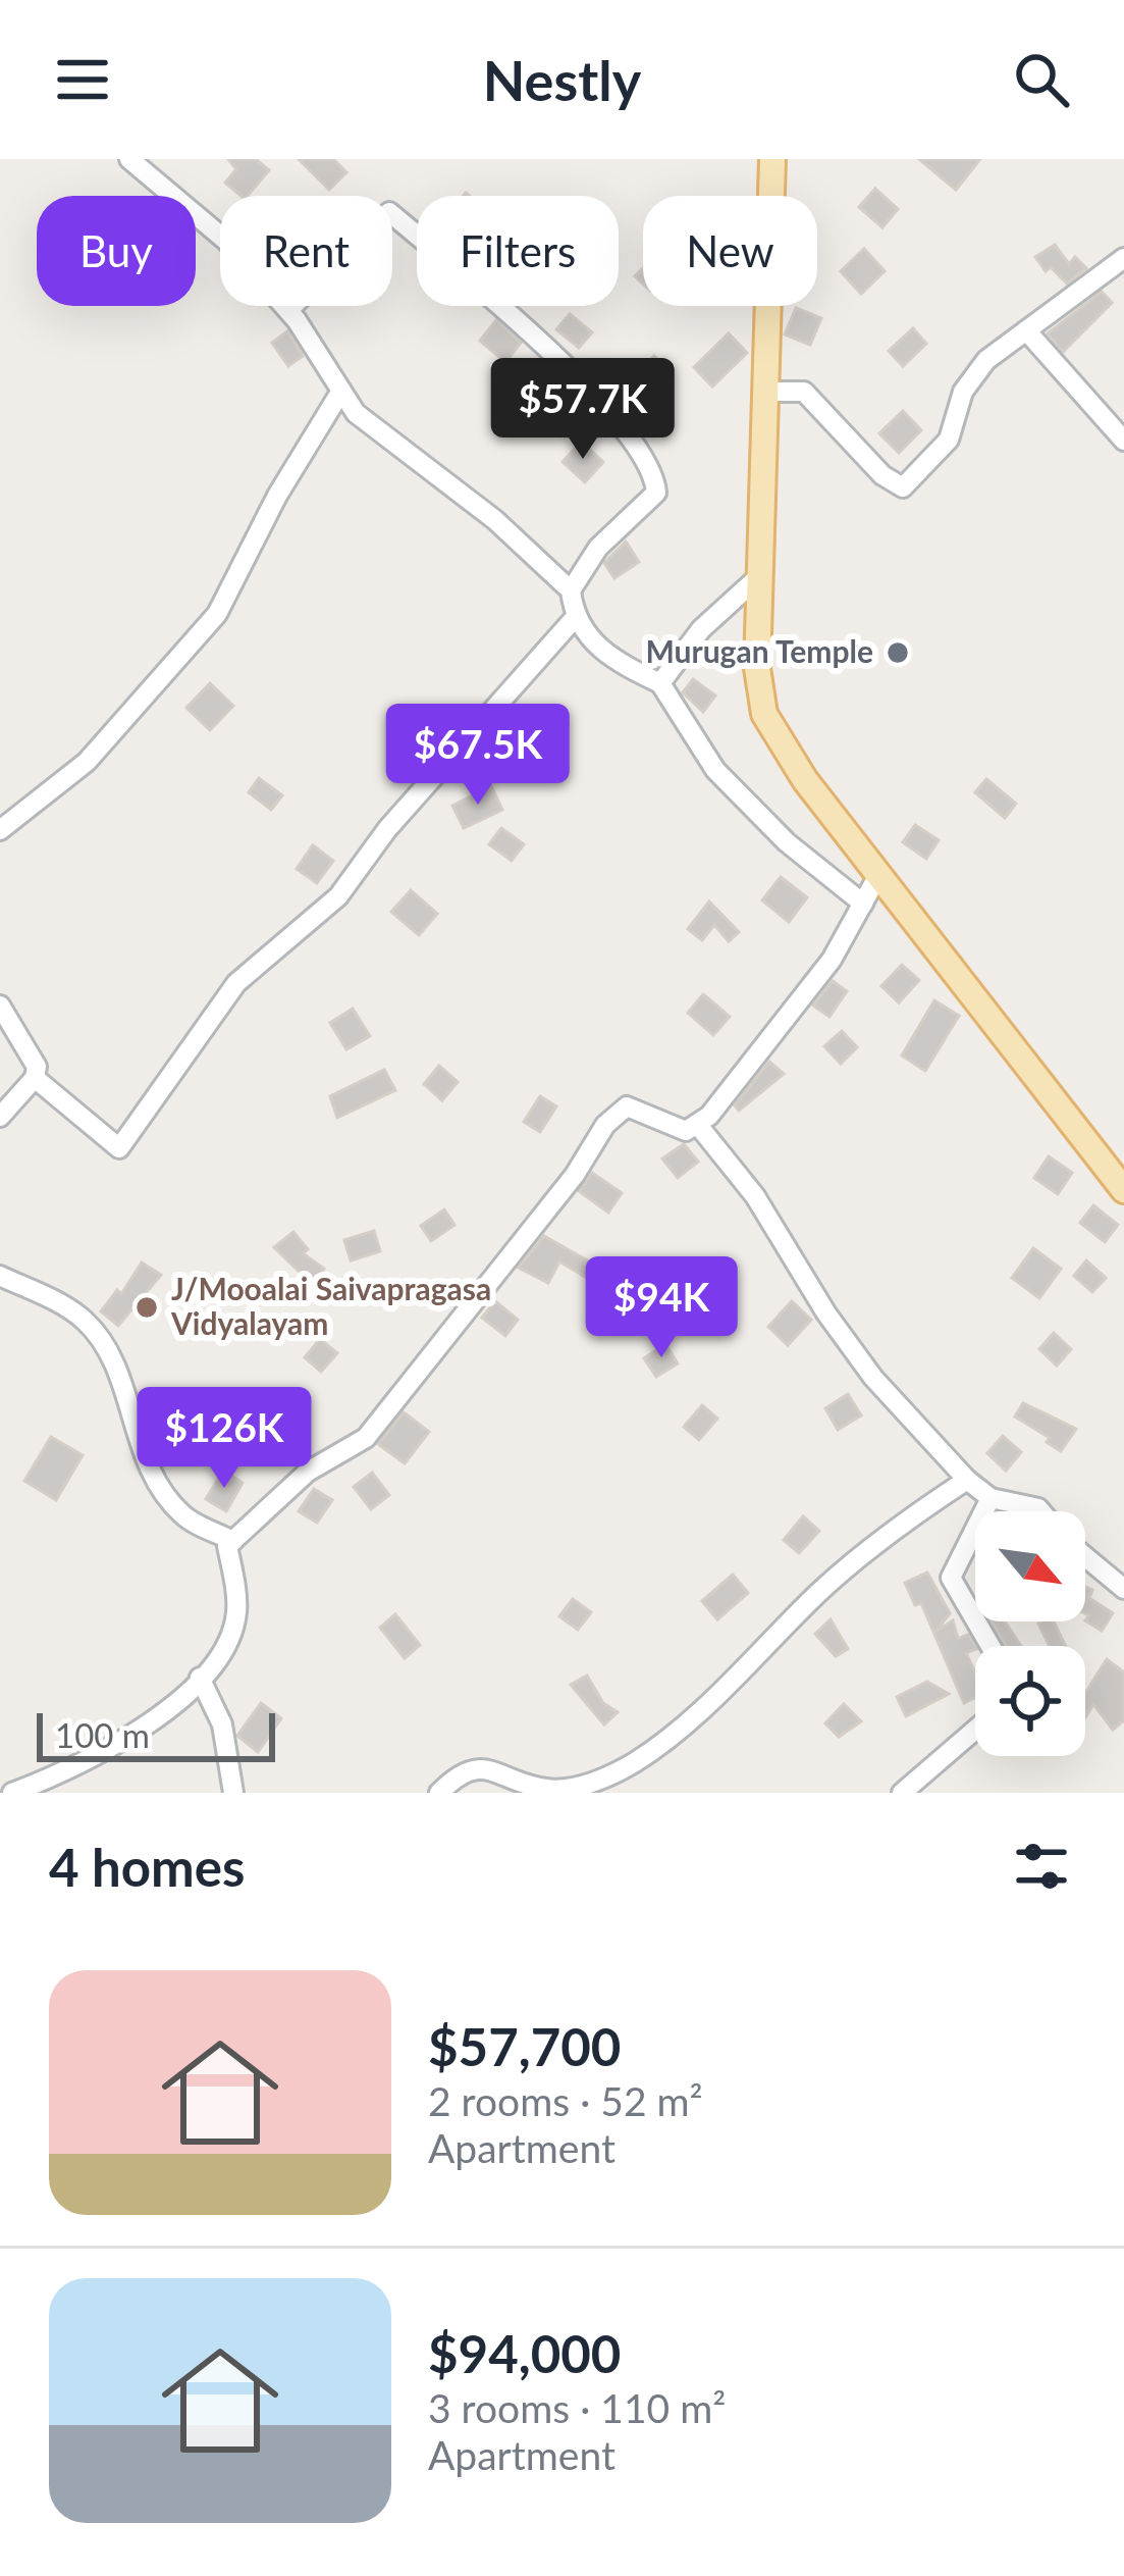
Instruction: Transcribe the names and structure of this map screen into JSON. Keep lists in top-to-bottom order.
{
  "places": ["Murugan Temple", "J/Mooalai Saivapragasa Vidyalayam"],
  "scale_bar": "100 m",
  "north": "bottom right",
  "page": {
    "header": "Nestly",
    "chip": [
      "Buy",
      "Rent",
      "Filters",
      "New"
    ],
    "price": [
      "$57.7K",
      "$67.5K",
      "$94K",
      "$126K"
    ],
    "scale": "100 m",
    "heading": "4 homes",
    "list": [
      {
        "name": "$57,700",
        "note": "2 rooms · 52 m² · Apartment"
      },
      {
        "name": "$94,000",
        "note": "3 rooms · 110 m² · Apartment"
      }
    ]
  }
}
